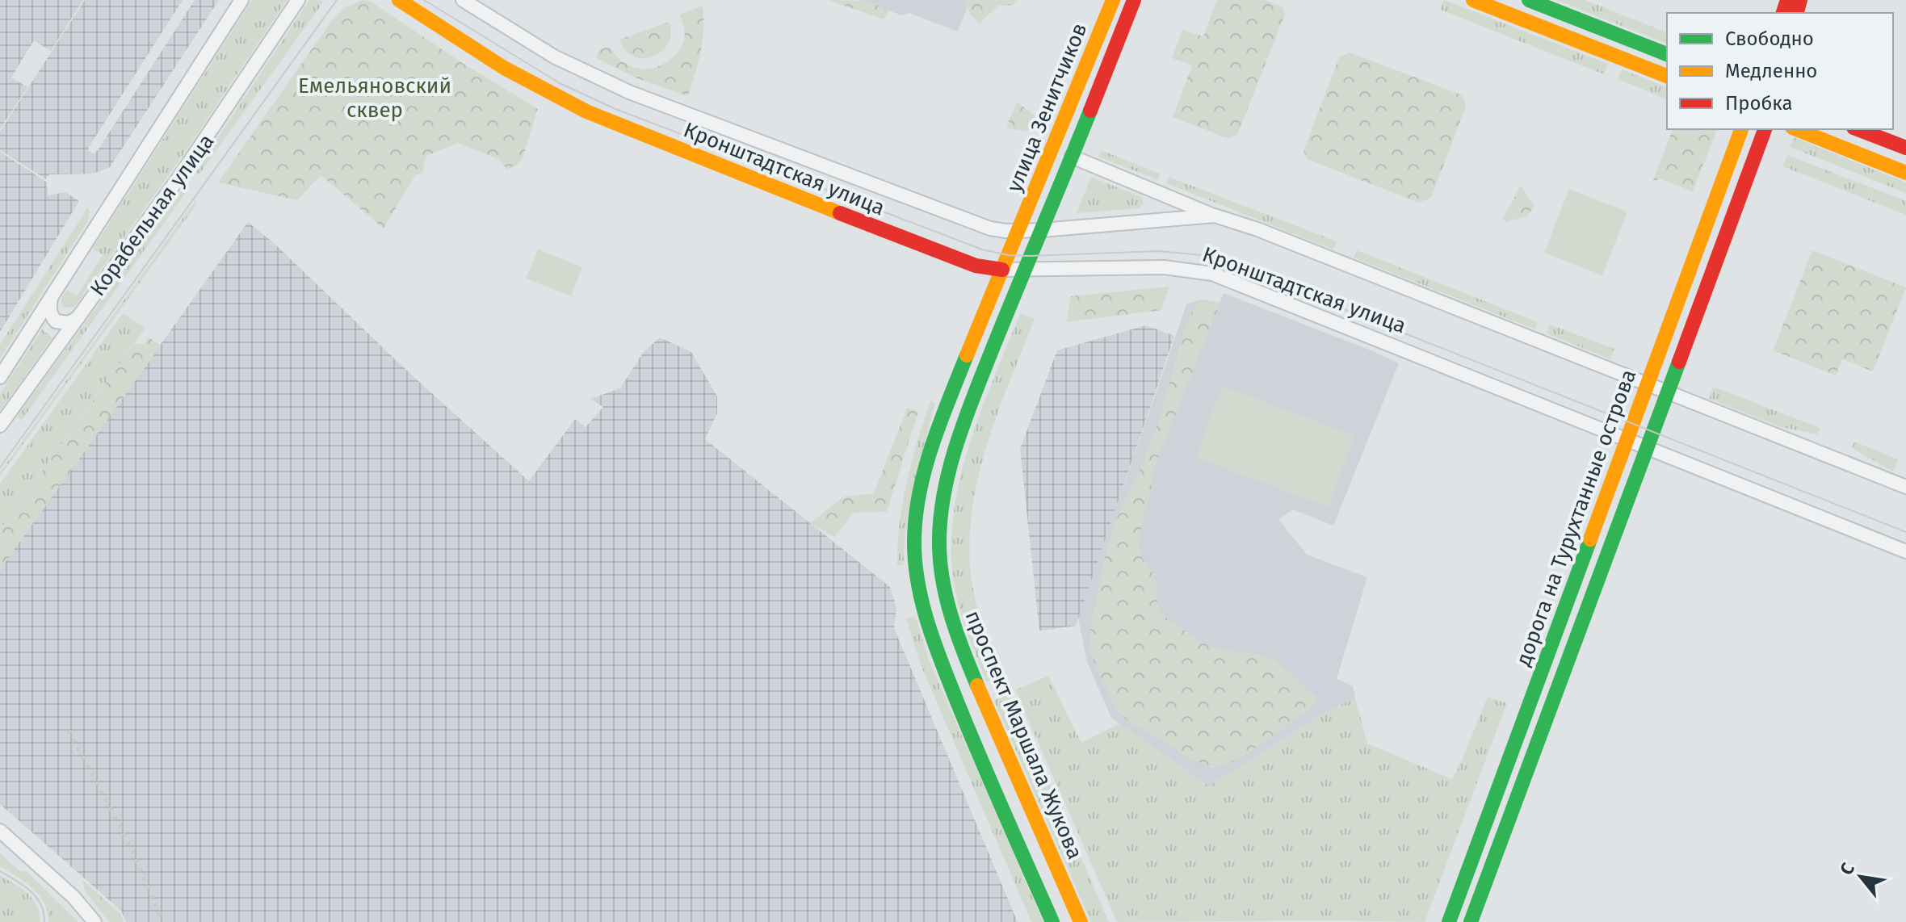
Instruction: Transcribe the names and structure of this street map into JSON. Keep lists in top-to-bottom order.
{
  "streets": {
    "main road": [
      "улица Зенитчиков",
      "Кронштадтская улица",
      "дорога на Турухтанные острова",
      "проспект Маршала Жукова"
    ],
    "street": ["Корабельная улица"]
  },
  "crossings": [
    ["улица Зенитчиков", "Кронштадтская улица"],
    ["улица Зенитчиков", "проспект Маршала Жукова"],
    ["Кронштадтская улица", "дорога на Турухтанные острова"],
    ["Кронштадтская улица", "проспект Маршала Жукова"]
  ],
  "parks": ["Емельяновский сквер"],
  "legend": ["Свободно", "Медленно", "Пробка"],
  "north": "top left"
}
